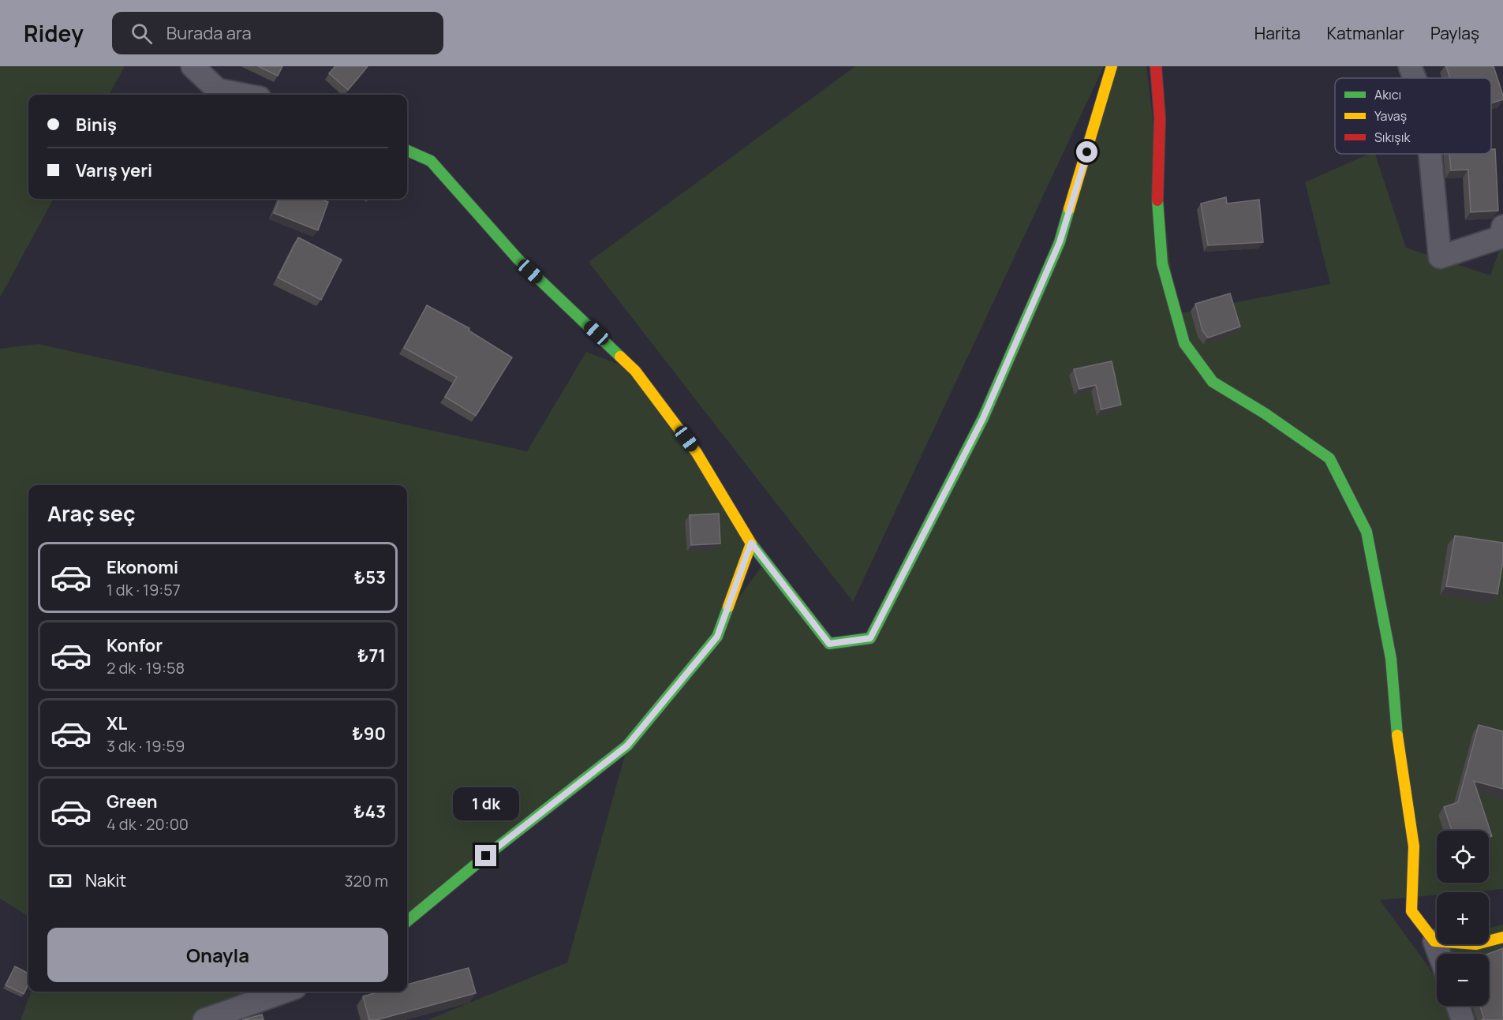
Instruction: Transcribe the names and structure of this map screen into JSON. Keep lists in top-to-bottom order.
{
  "legend": ["Akıcı", "Yavaş", "Sıkışık"],
  "page": {
    "header": "Ridey",
    "search": "Burada ara",
    "nav": ["Harita", "Katmanlar", "Paylaş"],
    "banner": ["Biniş", "Varış yeri"],
    "heading": "Araç seç",
    "list": [
      {
        "name": "Ekonomi",
        "note": "1 dk · 19:57",
        "value": "₺53"
      },
      {
        "name": "Konfor",
        "note": "2 dk · 19:58",
        "value": "₺71"
      },
      {
        "name": "XL",
        "note": "3 dk · 19:59",
        "value": "₺90"
      },
      {
        "name": "Green",
        "note": "4 dk · 20:00",
        "value": "₺43"
      }
    ],
    "bubble": "1 dk",
    "map_buttons": ["+", "−"],
    "pay": ["Nakit", "320 m"],
    "buttons": "Onayla"
  }
}
